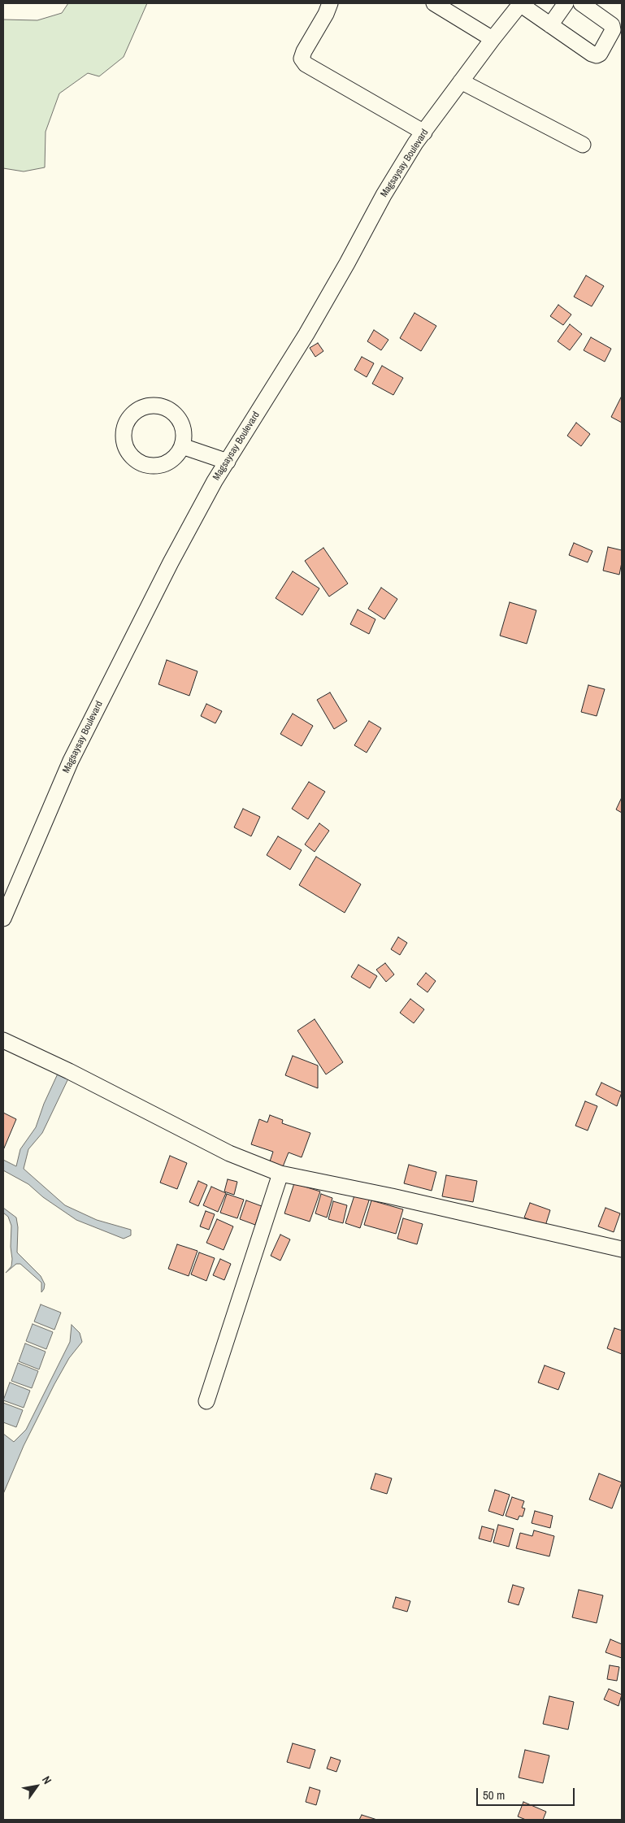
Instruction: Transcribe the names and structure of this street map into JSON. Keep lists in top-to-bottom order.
{
  "streets": {
    "street": ["Magsaysay Boulevard"]
  },
  "scale_bar": "50 m",
  "north": "top right"
}
